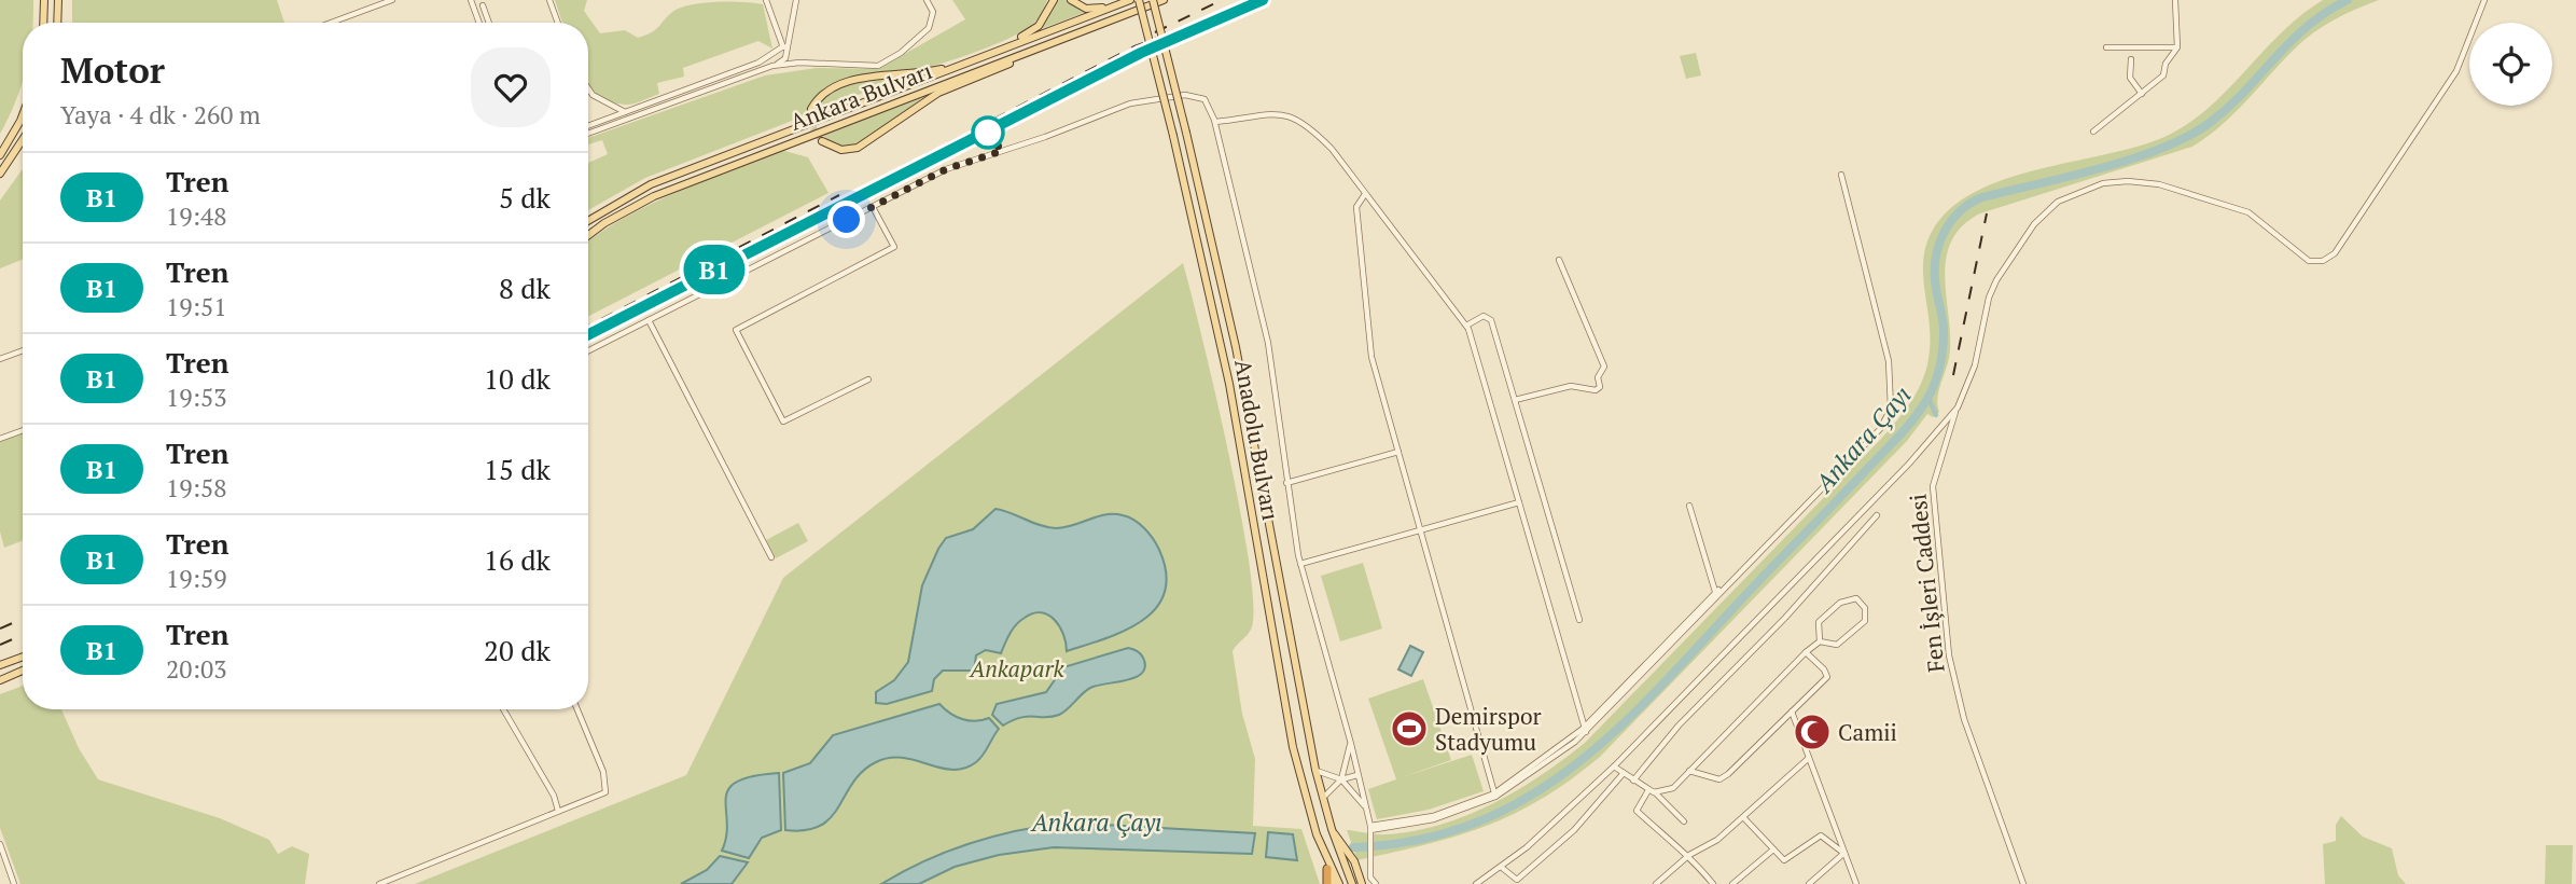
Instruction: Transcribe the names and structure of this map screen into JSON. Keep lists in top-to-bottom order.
{
  "streets": {
    "main road": ["Ankara Bulvarı", "Anadolu Bulvarı"],
    "street": ["Fen İşleri Caddesi"]
  },
  "water": ["Ankara Çayı"],
  "parks": ["Ankapark"],
  "places": {
    "sports": ["Demirspor Stadyumu"],
    "mosque": ["Camii"]
  },
  "page": {
    "on_map": "B1",
    "heading": ["Motor", "Yaya · 4 dk · 260 m"],
    "list": [
      {
        "mark": "B1",
        "name": "Tren",
        "note": "19:48",
        "value": "5 dk"
      },
      {
        "mark": "B1",
        "name": "Tren",
        "note": "19:51",
        "value": "8 dk"
      },
      {
        "mark": "B1",
        "name": "Tren",
        "note": "19:53",
        "value": "10 dk"
      },
      {
        "mark": "B1",
        "name": "Tren",
        "note": "19:58",
        "value": "15 dk"
      },
      {
        "mark": "B1",
        "name": "Tren",
        "note": "19:59",
        "value": "16 dk"
      },
      {
        "mark": "B1",
        "name": "Tren",
        "note": "20:03",
        "value": "20 dk"
      }
    ]
  }
}
